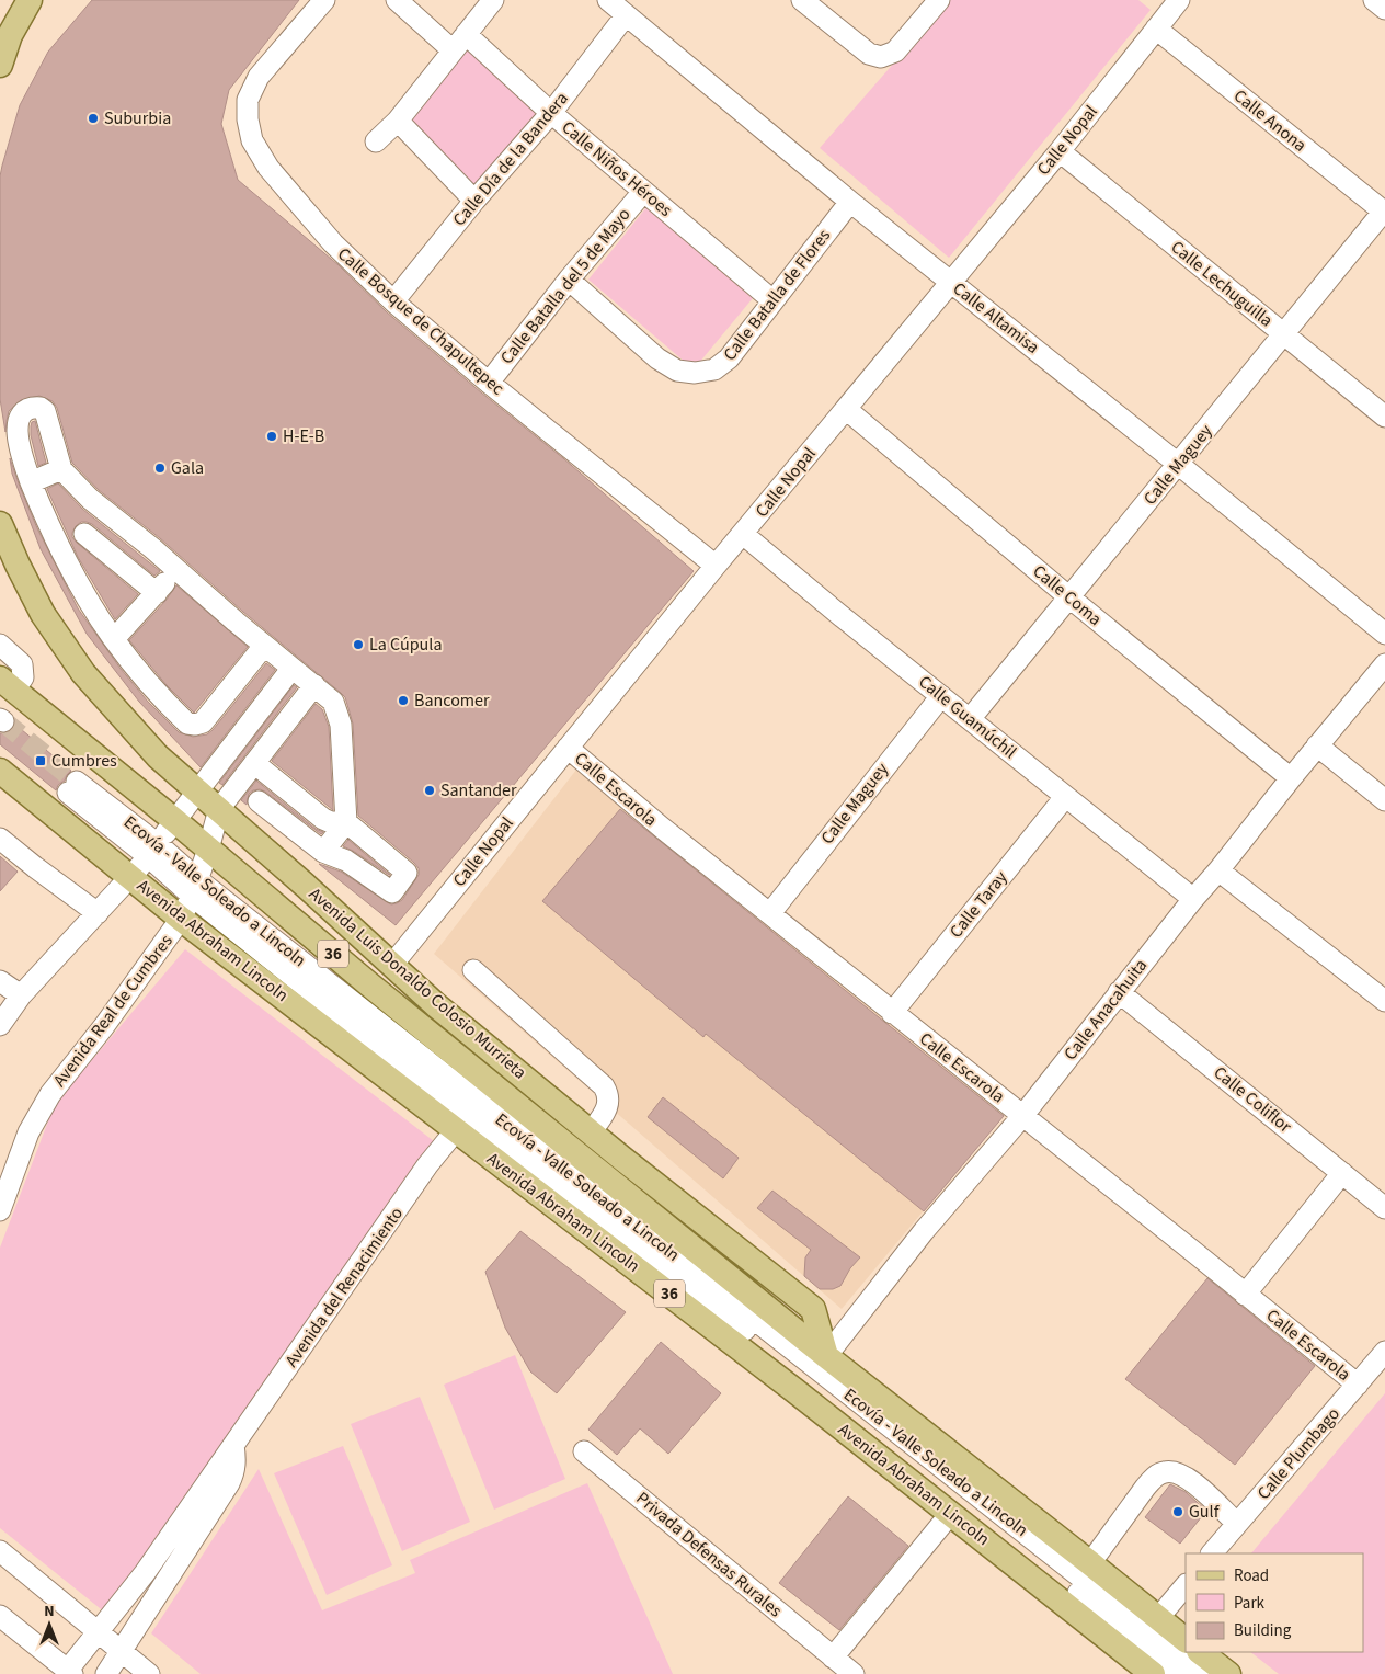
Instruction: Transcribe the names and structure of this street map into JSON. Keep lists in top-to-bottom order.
{
  "streets": {
    "main road": ["Avenida Abraham Lincoln", "36", "Avenida Luis Donaldo Colosio Murrieta"],
    "street": [
      "Calle Anona",
      "Calle Nopal",
      "Calle Día de la Bandera",
      "Calle Niños Héroes",
      "Calle Lechuguilla",
      "Calle Batalla del 5 de Mayo",
      "Calle Batalla de Flores",
      "Calle Altamisa",
      "Calle Bosque de Chapultepec",
      "Calle Maguey",
      "Calle Coma",
      "Calle Guamúchil",
      "Calle Escarola",
      "Ecovía - Valle Soleado a Lincoln",
      "Calle Taray",
      "Calle Anacahuita",
      "Avenida Real de Cumbres",
      "Calle Coliflor",
      "Avenida del Renacimiento",
      "Calle Plumbago",
      "Privada Defensas Rurales"
    ]
  },
  "crossings": [
    ["Calle Anona", "Calle Nopal"],
    ["Calle Anona", "Calle Maguey"],
    ["Calle Nopal", "Calle Lechuguilla"],
    ["Calle Nopal", "Calle Altamisa"],
    ["Calle Nopal", "Calle Bosque de Chapultepec"],
    ["Calle Nopal", "Calle Coma"],
    ["Calle Nopal", "Calle Guamúchil"],
    ["Calle Nopal", "Calle Escarola"],
    ["Calle Nopal", "Avenida Luis Donaldo Colosio Murrieta"],
    ["Calle Día de la Bandera", "Calle Niños Héroes"],
    ["Calle Día de la Bandera", "Calle Altamisa"],
    ["Calle Día de la Bandera", "Calle Bosque de Chapultepec"],
    ["Calle Niños Héroes", "Calle Batalla del 5 de Mayo"],
    ["Calle Niños Héroes", "Calle Batalla de Flores"],
    ["Calle Lechuguilla", "Calle Maguey"],
    ["Calle Batalla del 5 de Mayo", "Calle Batalla de Flores"],
    ["Calle Batalla del 5 de Mayo", "Calle Bosque de Chapultepec"],
    ["Calle Batalla de Flores", "Calle Altamisa"],
    ["Calle Altamisa", "Calle Maguey"],
    ["Calle Maguey", "Calle Coma"],
    ["Calle Maguey", "Calle Guamúchil"],
    ["Calle Maguey", "Calle Escarola"],
    ["Calle Coma", "Calle Anacahuita"],
    ["Calle Guamúchil", "Calle Taray"],
    ["Calle Guamúchil", "Calle Anacahuita"],
    ["Calle Escarola", "Calle Taray"],
    ["Calle Escarola", "Calle Anacahuita"],
    ["Calle Escarola", "Calle Plumbago"],
    ["Ecovía - Valle Soleado a Lincoln", "Avenida Real de Cumbres"],
    ["Avenida Abraham Lincoln", "Avenida Real de Cumbres"],
    ["Avenida Abraham Lincoln", "Avenida del Renacimiento"],
    ["36", "Avenida Luis Donaldo Colosio Murrieta"],
    ["36", "Calle Anacahuita"],
    ["36", "Avenida Real de Cumbres"],
    ["Avenida Luis Donaldo Colosio Murrieta", "Calle Anacahuita"],
    ["Avenida Luis Donaldo Colosio Murrieta", "Avenida Real de Cumbres"],
    ["Calle Anacahuita", "Calle Coliflor"]
  ],
  "places": {
    "other": [
      "Suburbia",
      "H-E-B",
      "Gala",
      "La Cúpula",
      "Bancomer",
      "Santander",
      "Gulf"
    ],
    "transit": ["Cumbres"]
  },
  "legend": ["Road", "Park", "Building"],
  "north": "top"
}
